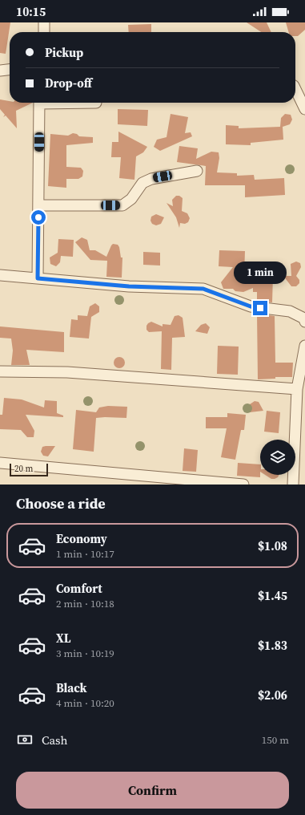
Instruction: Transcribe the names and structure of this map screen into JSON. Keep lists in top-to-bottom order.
{
  "scale_bar": "20 m",
  "page": {
    "status": "10:15",
    "banner": ["Pickup", "Drop-off"],
    "bubble": "1 min",
    "scale": "20 m",
    "heading": "Choose a ride",
    "list": [
      {
        "name": "Economy",
        "note": "1 min · 10:17",
        "value": "$1.08"
      },
      {
        "name": "Comfort",
        "note": "2 min · 10:18",
        "value": "$1.45"
      },
      {
        "name": "XL",
        "note": "3 min · 10:19",
        "value": "$1.83"
      },
      {
        "name": "Black",
        "note": "4 min · 10:20",
        "value": "$2.06"
      }
    ],
    "pay": ["Cash", "150 m"],
    "buttons": "Confirm"
  }
}
